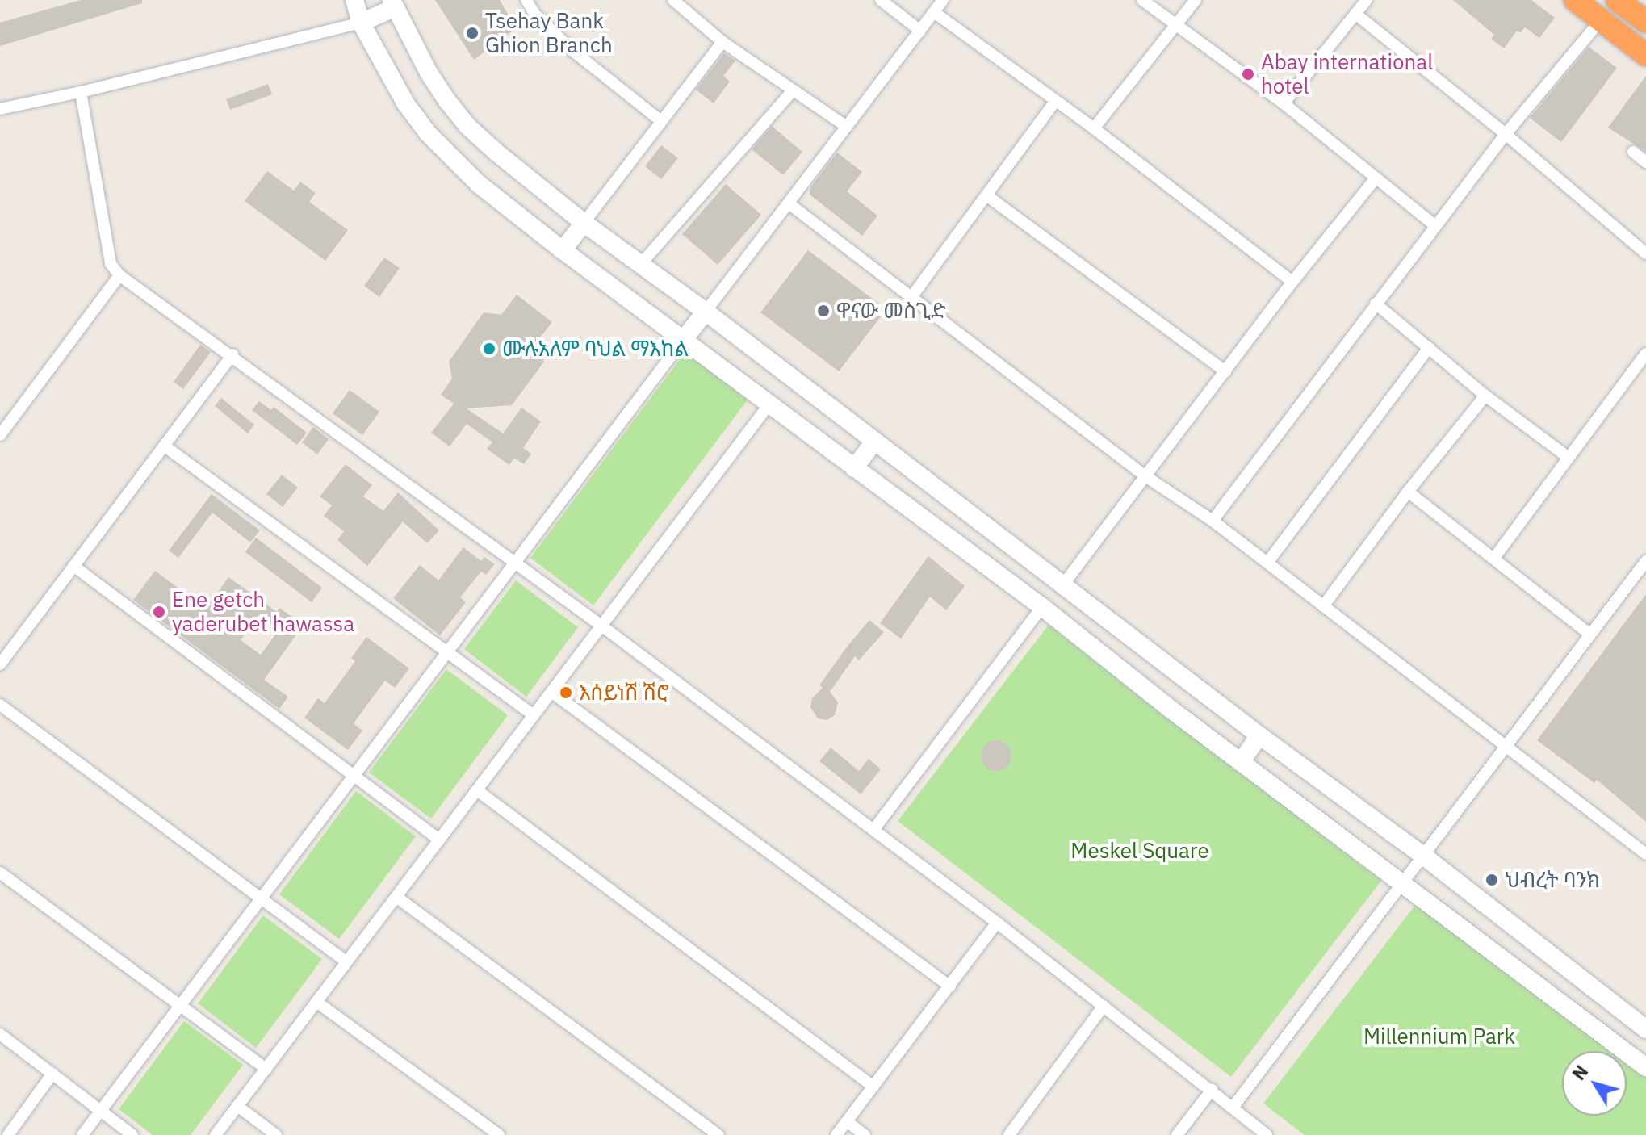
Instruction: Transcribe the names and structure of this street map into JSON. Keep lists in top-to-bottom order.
{
  "parks": ["Meskel Square", "Millennium Park"],
  "places": [
    "Tsehay Bank Ghion Branch",
    "Abay international hotel",
    "ዋናው መስጊድ",
    "ሙሉአለም ባህል ማእከል",
    "Ene getch yaderubet hawassa",
    "እሰይነሽ ሽሮ",
    "ህብረት ባንክ"
  ],
  "north": "top left"
}
